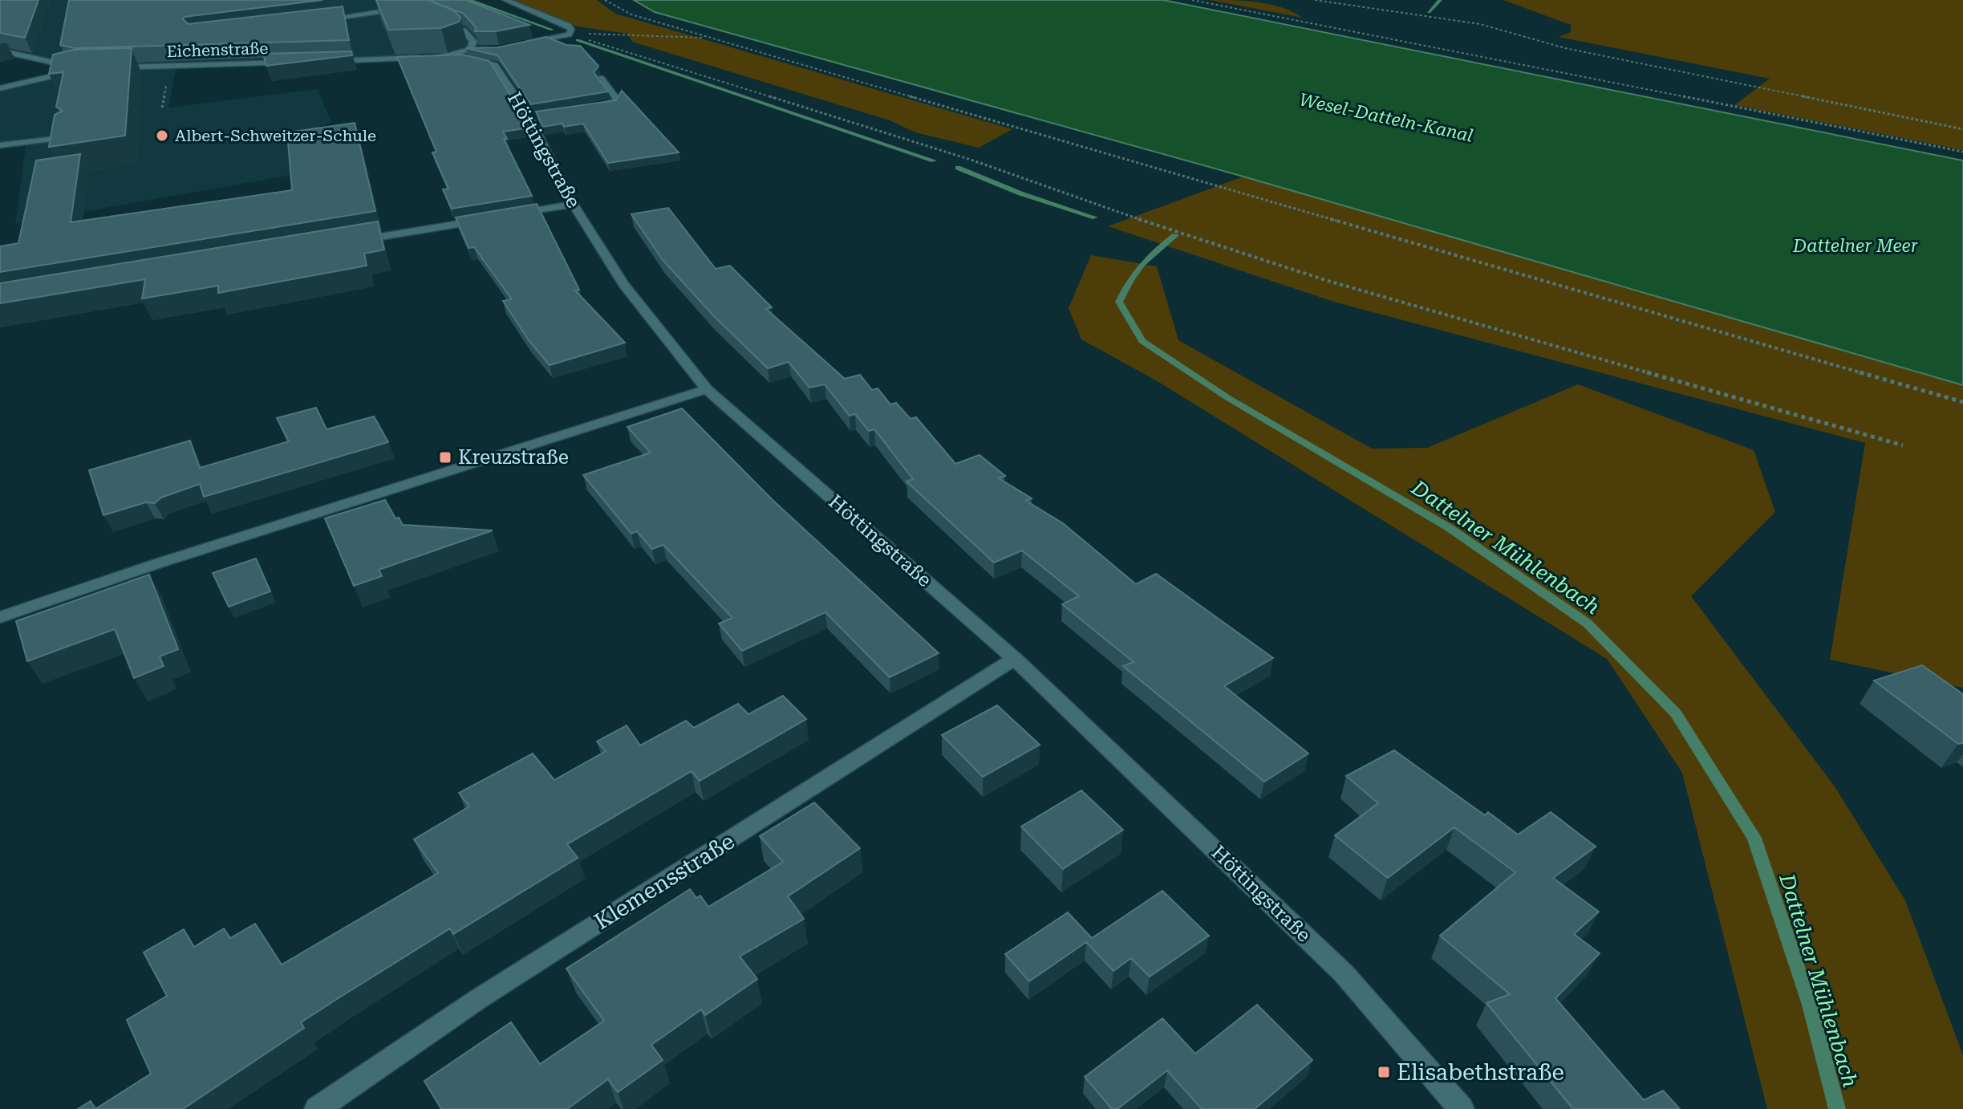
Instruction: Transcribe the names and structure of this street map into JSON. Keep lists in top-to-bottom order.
{
  "streets": {
    "street": ["Eichenstraße", "Höttingstraße", "Klemensstraße"]
  },
  "crossings": [
    ["Höttingstraße", "Klemensstraße"]
  ],
  "water": ["Wesel-Datteln-Kanal", "Dattelner Meer", "Dattelner Mühlenbach"],
  "places": {
    "other": ["Albert-Schweitzer-Schule"],
    "transit": ["Kreuzstraße", "Elisabethstraße"]
  }
}
